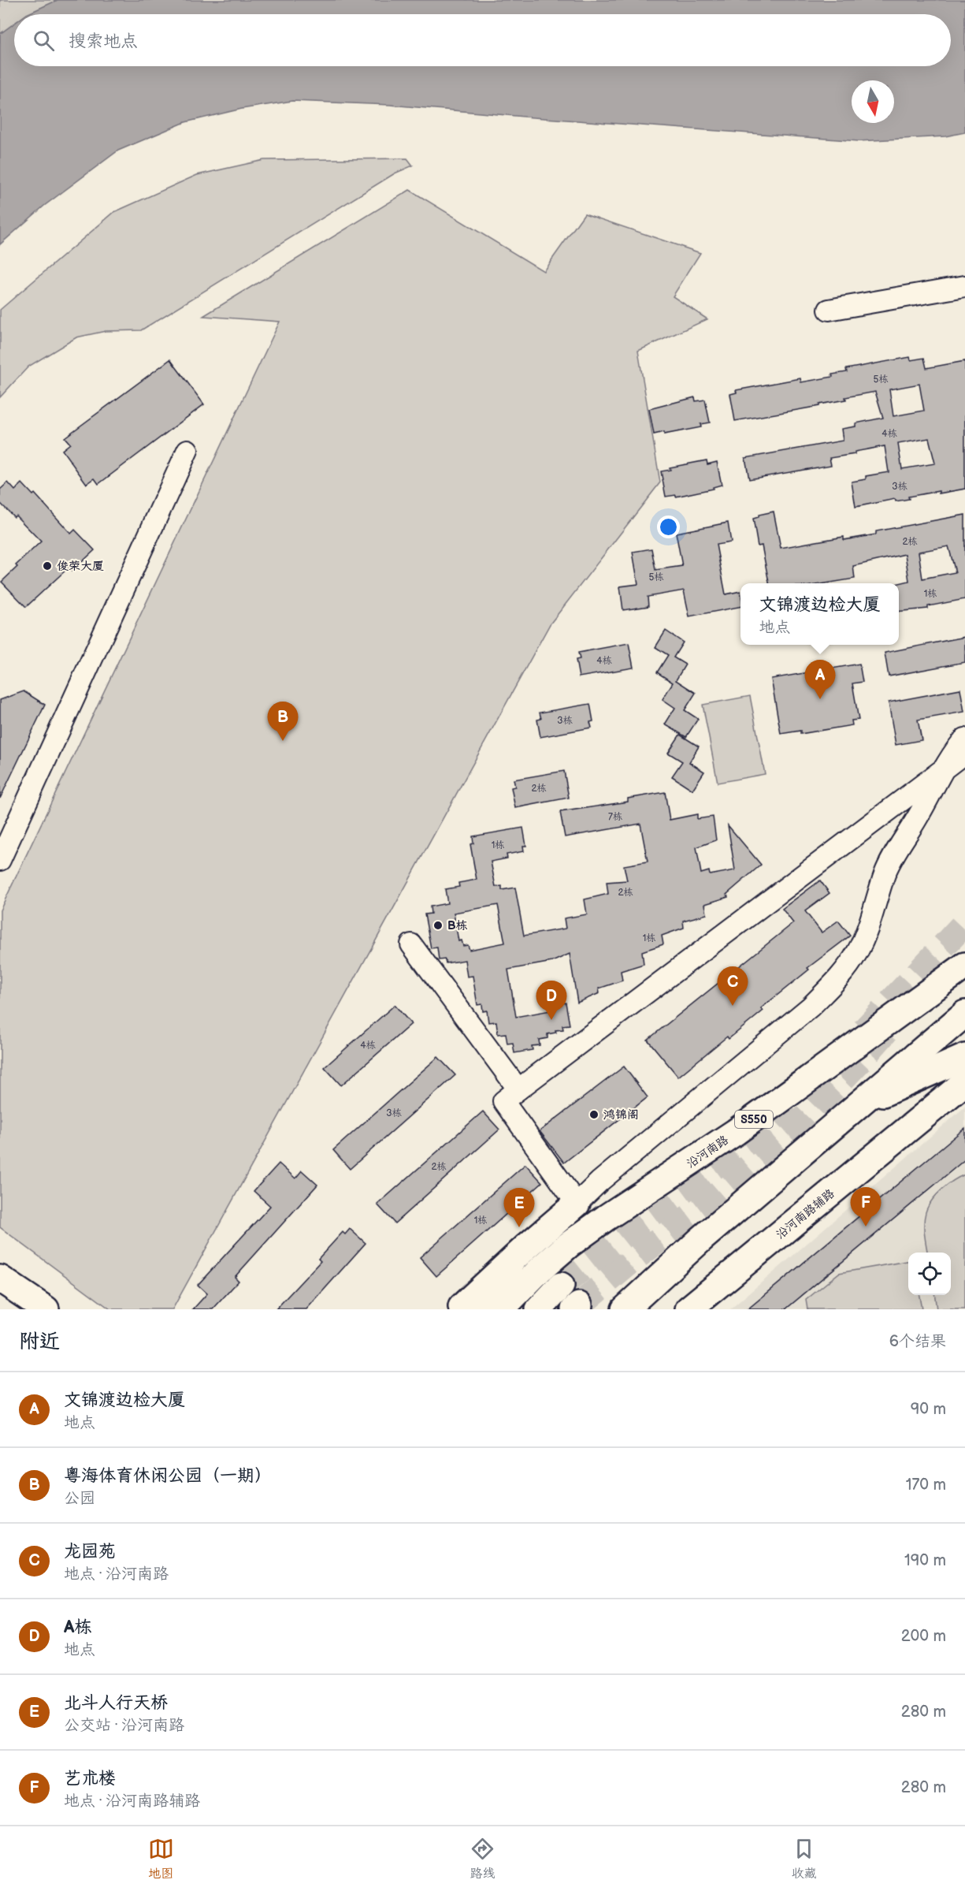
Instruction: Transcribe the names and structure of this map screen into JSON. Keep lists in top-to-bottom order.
{
  "streets": {
    "main road": ["S550", "沿河南路", "沿河南路辅路"]
  },
  "places": ["俊荣大厦", "B栋", "鸿锦阁"],
  "house_numbers": [
    "5栋",
    "4栋",
    "3栋",
    "2栋",
    "5栋",
    "1栋",
    "4栋",
    "3栋",
    "2栋",
    "7栋",
    "1栋",
    "2栋",
    "1栋",
    "4栋",
    "3栋",
    "2栋",
    "1栋"
  ],
  "north": "bottom",
  "page": {
    "search": "搜索地点",
    "popup": ["文锦渡边检大厦", "地点"],
    "pins": [
      "A",
      "B",
      "C",
      "D",
      "F",
      "E"
    ],
    "heading": ["附近", "6个结果"],
    "list": [
      {
        "mark": "A",
        "name": "文锦渡边检大厦",
        "note": "地点",
        "value": "90 m"
      },
      {
        "mark": "B",
        "name": "粤海体育休闲公园（一期）",
        "note": "公园",
        "value": "170 m"
      },
      {
        "mark": "C",
        "name": "龙园苑",
        "note": "地点 · 沿河南路",
        "value": "190 m"
      },
      {
        "mark": "D",
        "name": "A栋",
        "note": "地点",
        "value": "200 m"
      },
      {
        "mark": "E",
        "name": "北斗人行天桥",
        "note": "公交站 · 沿河南路",
        "value": "280 m"
      },
      {
        "mark": "F",
        "name": "艺术楼",
        "note": "地点 · 沿河南路辅路",
        "value": "280 m"
      }
    ],
    "nav": ["地图", "路线", "收藏"]
  }
}
